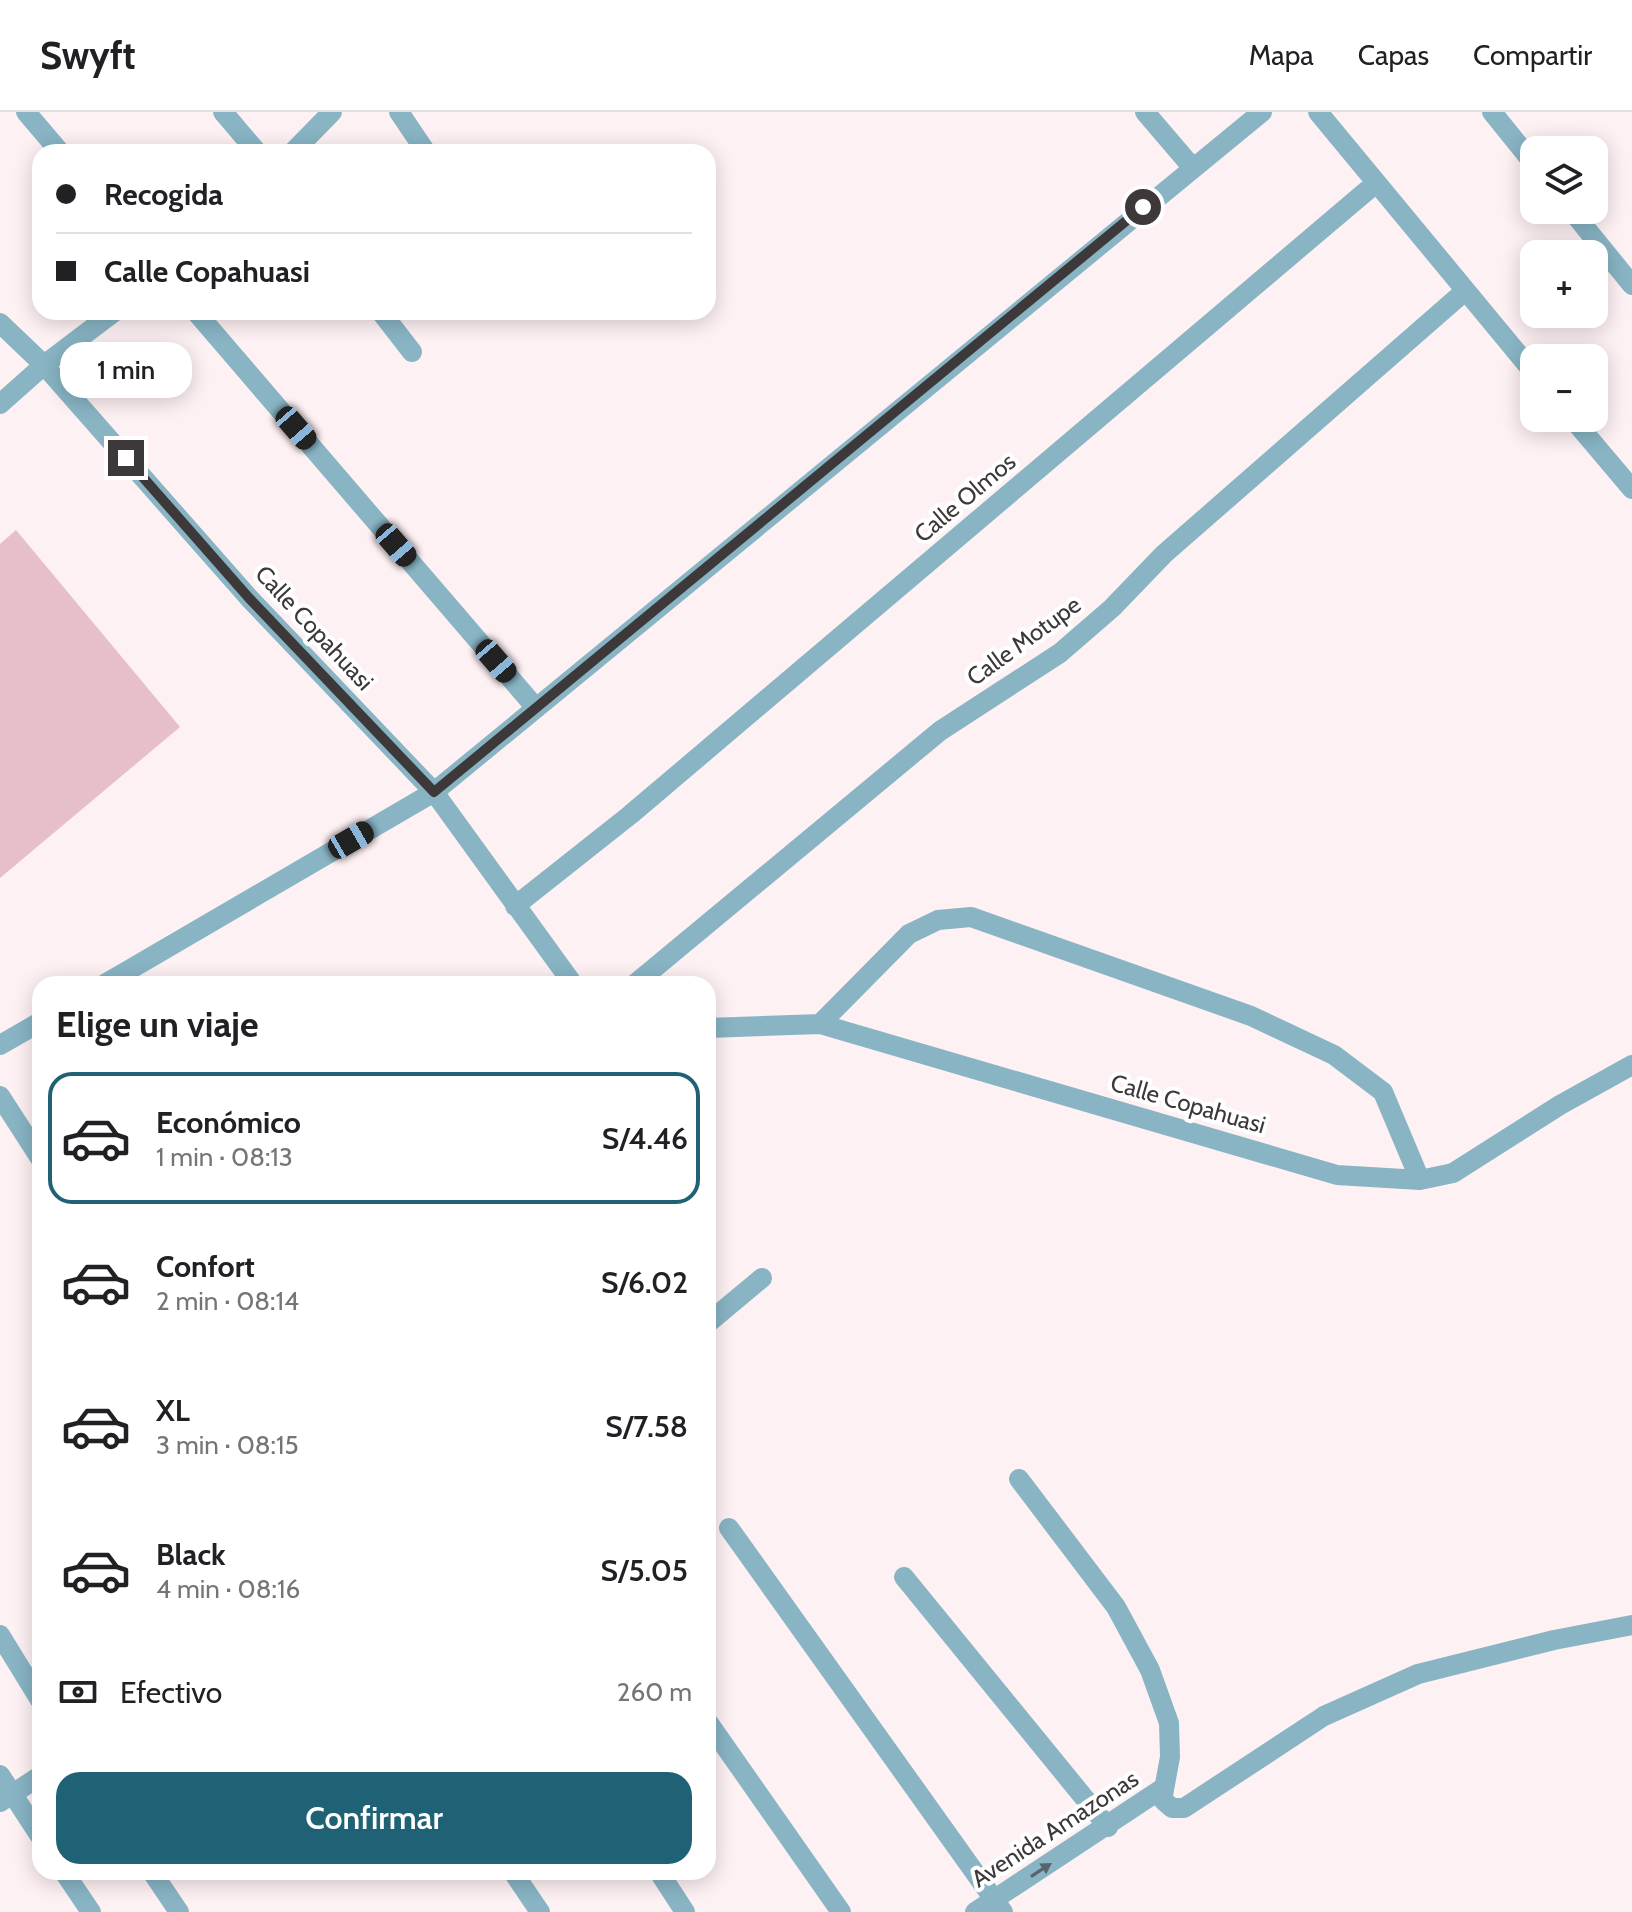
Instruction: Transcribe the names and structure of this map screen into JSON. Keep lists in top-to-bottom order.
{
  "streets": {
    "street": [
      "Calle Olmos",
      "Calle Copahuasi",
      "Calle Motupe",
      "Avenida Amazonas"
    ]
  },
  "crossings": [
    ["Calle Olmos", "Calle Copahuasi"]
  ],
  "one_way": ["Avenida Amazonas"],
  "page": {
    "header": "Swyft",
    "nav": ["Mapa", "Capas", "Compartir"],
    "map_buttons": ["+", "−"],
    "banner": ["Recogida", "Calle Copahuasi"],
    "bubble": "1 min",
    "heading": "Elige un viaje",
    "list": [
      {
        "name": "Económico",
        "note": "1 min · 08:13",
        "value": "S/4.46"
      },
      {
        "name": "Confort",
        "note": "2 min · 08:14",
        "value": "S/6.02"
      },
      {
        "name": "XL",
        "note": "3 min · 08:15",
        "value": "S/7.58"
      },
      {
        "name": "Black",
        "note": "4 min · 08:16",
        "value": "S/5.05"
      }
    ],
    "pay": ["Efectivo", "260 m"],
    "buttons": "Confirmar"
  }
}
